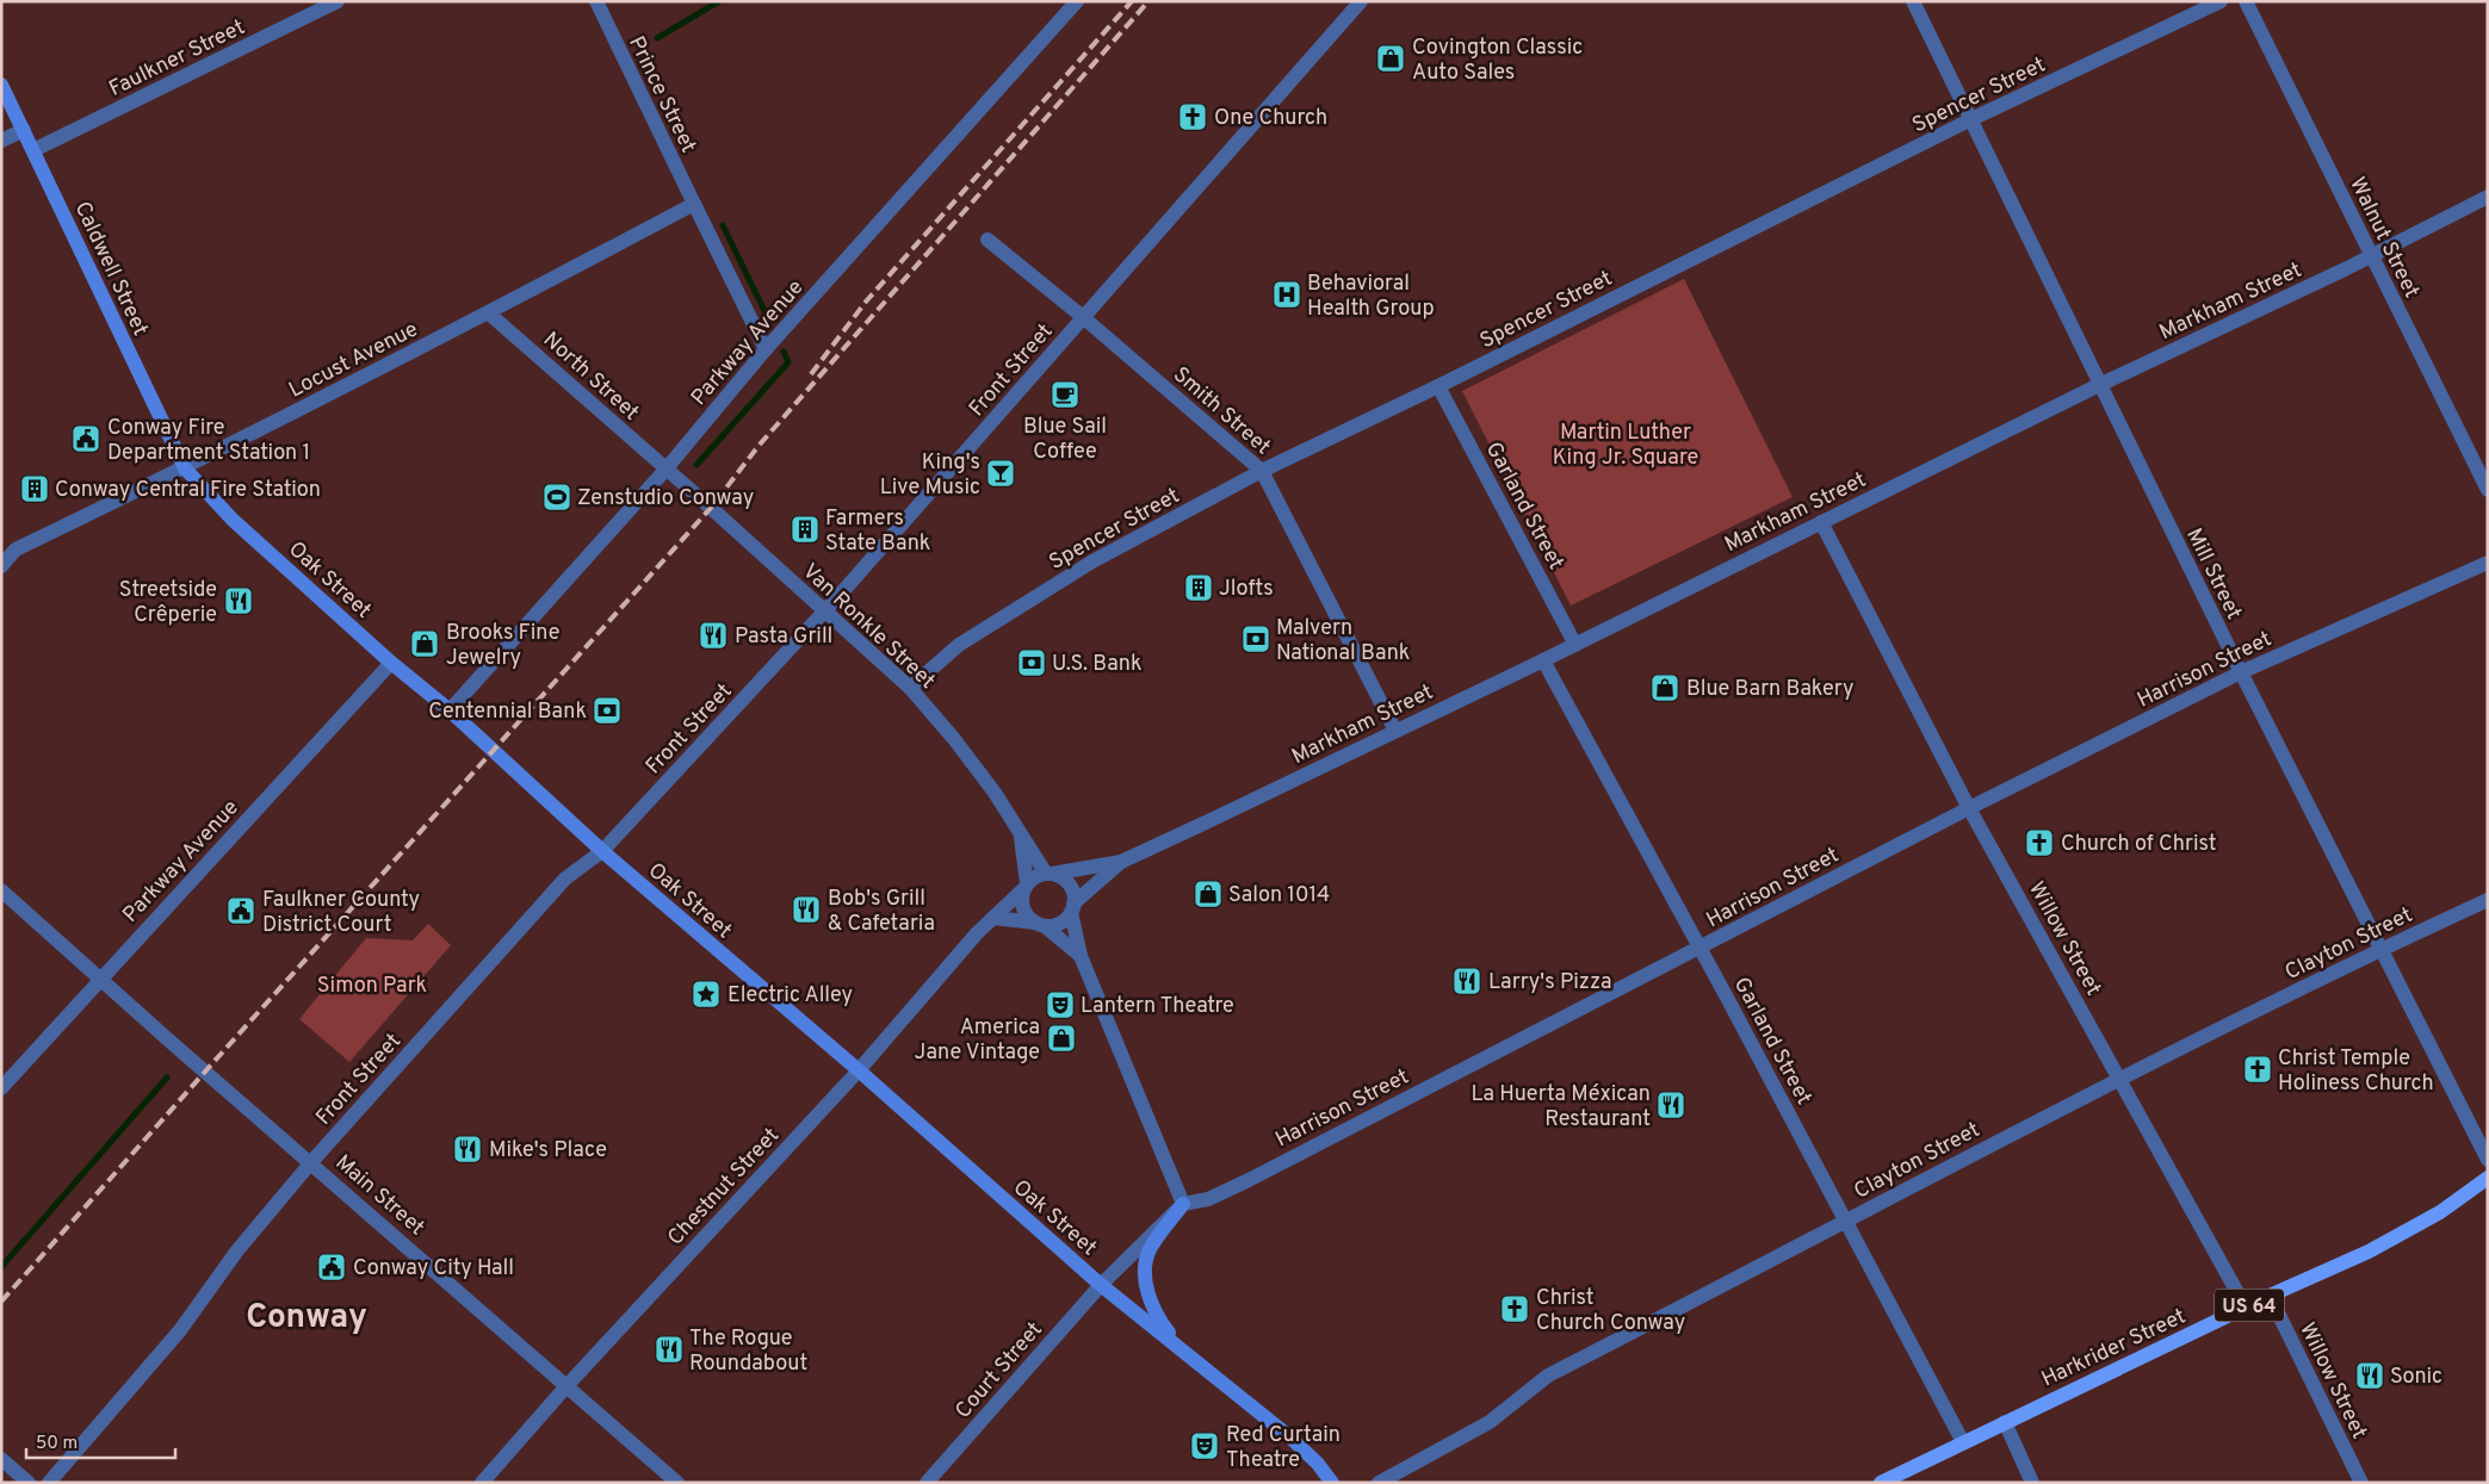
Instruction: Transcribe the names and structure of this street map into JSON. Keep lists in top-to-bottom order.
{
  "streets": {
    "main road": [
      "Caldwell Street",
      "Oak Street",
      "US 64",
      "Harkrider Street"
    ],
    "street": [
      "Faulkner Street",
      "Prince Street",
      "Spencer Street",
      "Walnut Street",
      "Markham Street",
      "Parkway Avenue",
      "Locust Avenue",
      "Front Street",
      "North Street",
      "Smith Street",
      "Garland Street",
      "Mill Street",
      "Van Ronkle Street",
      "Harrison Street",
      "Willow Street",
      "Clayton Street",
      "Chestnut Street",
      "Main Street",
      "Court Street"
    ]
  },
  "crossings": [
    ["Faulkner Street", "Caldwell Street"],
    ["Prince Street", "Locust Avenue"],
    ["Spencer Street", "Smith Street"],
    ["Spencer Street", "Garland Street"],
    ["Spencer Street", "Mill Street"],
    ["Spencer Street", "Van Ronkle Street"],
    ["Walnut Street", "Markham Street"],
    ["Caldwell Street", "Locust Avenue"],
    ["Caldwell Street", "Oak Street"],
    ["Markham Street", "Smith Street"],
    ["Markham Street", "Garland Street"],
    ["Markham Street", "Mill Street"],
    ["Markham Street", "Van Ronkle Street"],
    ["Markham Street", "Willow Street"],
    ["Markham Street", "Chestnut Street"],
    ["Parkway Avenue", "North Street"],
    ["Parkway Avenue", "Oak Street"],
    ["Parkway Avenue", "Van Ronkle Street"],
    ["Parkway Avenue", "Main Street"],
    ["Locust Avenue", "North Street"],
    ["Locust Avenue", "Oak Street"],
    ["Front Street", "Smith Street"],
    ["Front Street", "Oak Street"],
    ["Front Street", "Van Ronkle Street"],
    ["Front Street", "Main Street"],
    ["North Street", "Van Ronkle Street"],
    ["Garland Street", "Harrison Street"],
    ["Garland Street", "Clayton Street"],
    ["Garland Street", "Harkrider Street"],
    ["Mill Street", "Harrison Street"],
    ["Mill Street", "Clayton Street"],
    ["Oak Street", "Harrison Street"],
    ["Oak Street", "Chestnut Street"],
    ["Oak Street", "Court Street"],
    ["Van Ronkle Street", "Chestnut Street"],
    ["Harrison Street", "Willow Street"],
    ["Willow Street", "Clayton Street"],
    ["Willow Street", "Harkrider Street"],
    ["Chestnut Street", "Main Street"]
  ],
  "districts": ["Conway"],
  "parks": ["Martin Luther King Jr. Square", "Simon Park"],
  "places": {
    "shop": [
      "Covington Classic Auto Sales",
      "Brooks Fine Jewelry",
      "Blue Barn Bakery",
      "Salon 1014",
      "America Jane Vintage"
    ],
    "church": [
      "One Church",
      "Church of Christ",
      "Christ Temple Holiness Church",
      "Christ Church Conway"
    ],
    "hospital": ["Behavioral Health Group"],
    "cafe": ["Blue Sail Coffee"],
    "public building": ["Conway Fire Department Station 1", "Faulkner County District Court", "Conway City Hall"],
    "bar": ["King's Live Music"],
    "building": ["Conway Central Fire Station", "Farmers State Bank", "Jlofts"],
    "sports": ["Zenstudio Conway"],
    "restaurant": [
      "Streetside Crêperie",
      "Pasta Grill",
      "Bob's Grill & Cafetaria",
      "Larry's Pizza",
      "La Huerta Méxican Restaurant",
      "Mike's Place",
      "The Rogue Roundabout",
      "Sonic"
    ],
    "bank": ["Malvern National Bank", "U.S. Bank", "Centennial Bank"],
    "place": ["Electric Alley"],
    "theatre": ["Lantern Theatre", "Red Curtain Theatre"]
  },
  "scale_bar": "50 m"
}
